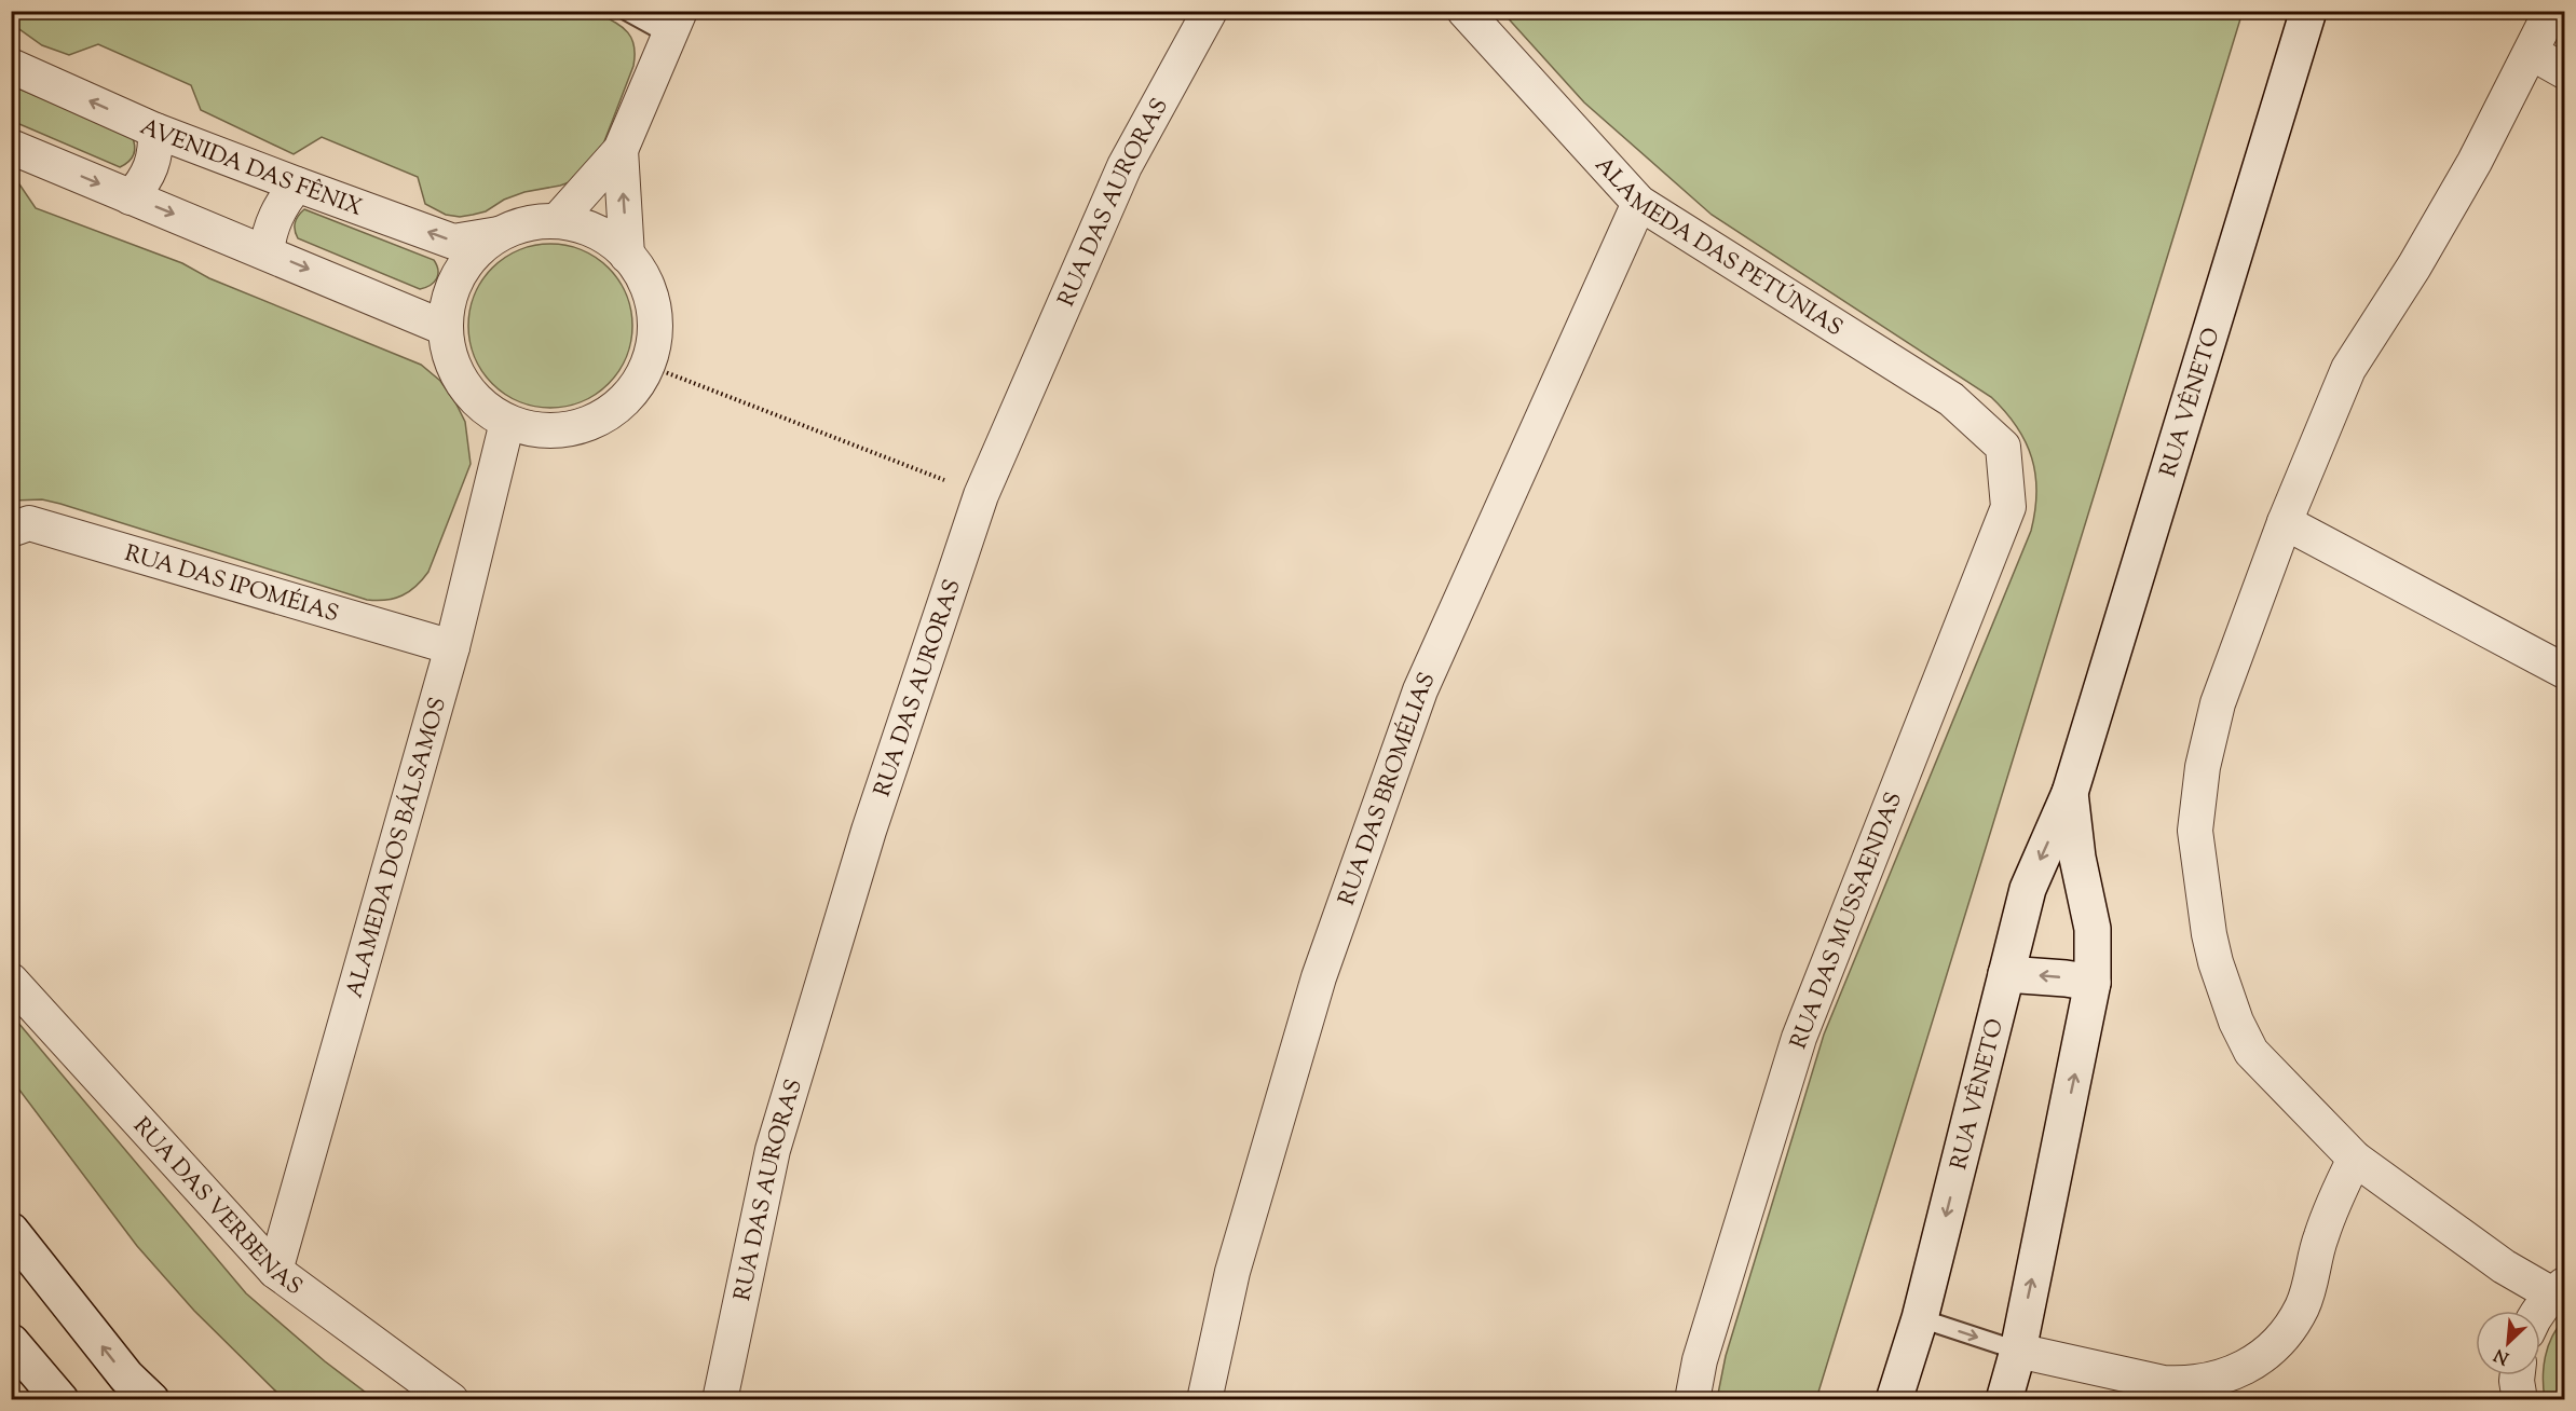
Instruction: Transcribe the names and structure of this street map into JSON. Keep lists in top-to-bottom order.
{
  "streets": {
    "street": [
      "AVENIDA DAS FÊNIX",
      "RUA DAS AURORAS",
      "ALAMEDA DAS PETÚNIAS",
      "RUA VÊNETO",
      "RUA DAS IPOMÉIAS",
      "RUA DAS BROMÉLIAS",
      "ALAMEDA DOS BÁLSAMOS",
      "RUA DAS MUSSAENDAS",
      "RUA DAS VERBENAS"
    ]
  },
  "crossings": [
    ["AVENIDA DAS FÊNIX", "ALAMEDA DOS BÁLSAMOS"],
    ["ALAMEDA DAS PETÚNIAS", "RUA DAS BROMÉLIAS"],
    ["ALAMEDA DAS PETÚNIAS", "RUA DAS MUSSAENDAS"],
    ["RUA DAS IPOMÉIAS", "ALAMEDA DOS BÁLSAMOS"],
    ["ALAMEDA DOS BÁLSAMOS", "RUA DAS VERBENAS"]
  ],
  "north": "bottom left"
}
